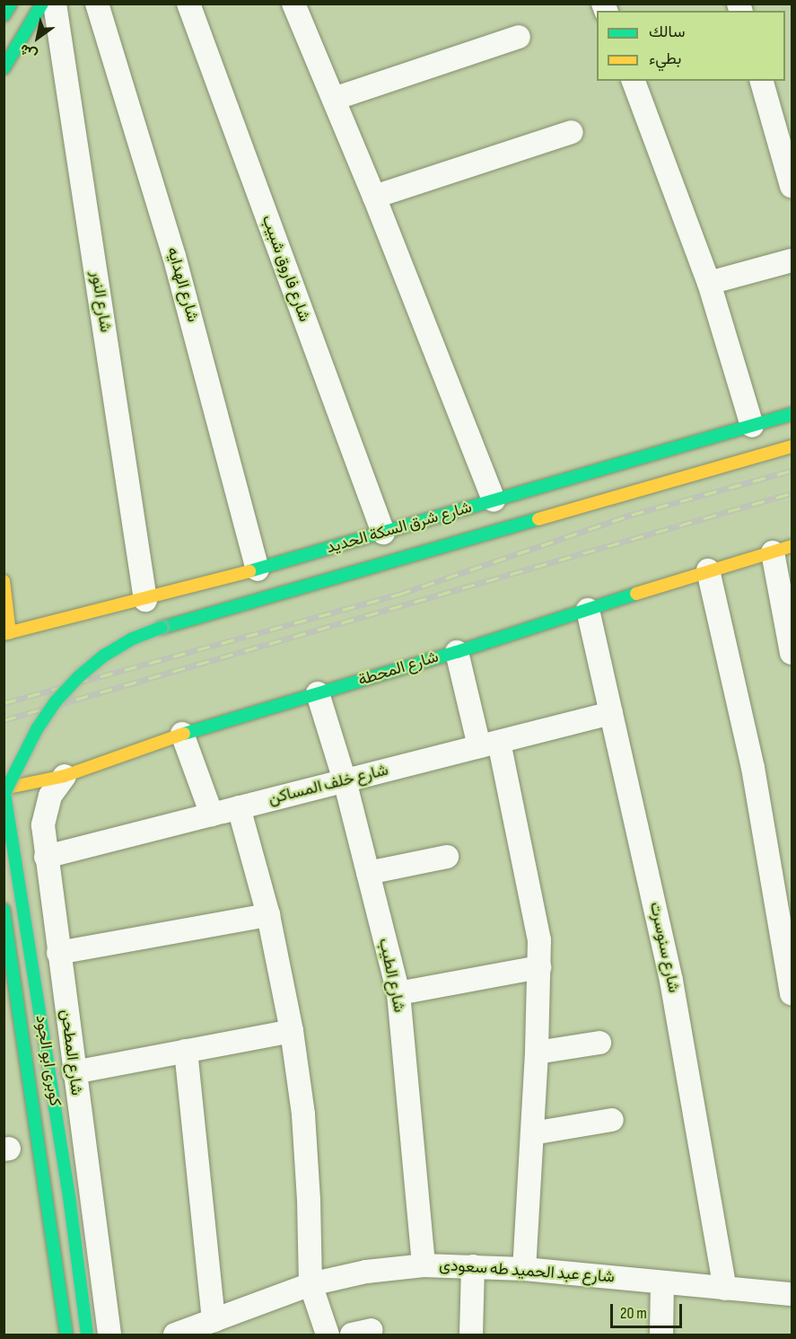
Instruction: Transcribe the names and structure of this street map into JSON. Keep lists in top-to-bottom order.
{
  "streets": {
    "main road": ["شارع شرق السكة الحديد", "شارع المحطة", "كوبرى ابو الجود"],
    "street": [
      "شارع فاروق شبيب",
      "شارع الهدايه",
      "شارع النور",
      "شارع خلف المساكن",
      "شارع سنوسرت",
      "شارع الطيب",
      "شارع المطحن",
      "شارع عبد الحميد طه سعودى"
    ]
  },
  "crossings": [
    ["شارع فاروق شبيب", "شارع شرق السكة الحديد"],
    ["شارع الهدايه", "شارع شرق السكة الحديد"],
    ["شارع النور", "شارع شرق السكة الحديد"],
    ["شارع المحطة", "شارع سنوسرت"],
    ["شارع المحطة", "شارع الطيب"],
    ["شارع المحطة", "شارع المطحن"],
    ["شارع المحطة", "كوبرى ابو الجود"],
    ["شارع خلف المساكن", "شارع سنوسرت"],
    ["شارع خلف المساكن", "شارع الطيب"],
    ["شارع خلف المساكن", "شارع المطحن"],
    ["شارع سنوسرت", "شارع عبد الحميد طه سعودى"],
    ["شارع الطيب", "شارع عبد الحميد طه سعودى"]
  ],
  "legend": ["سالك", "بطيء"],
  "scale_bar": "20 m",
  "north": "bottom left"
}
